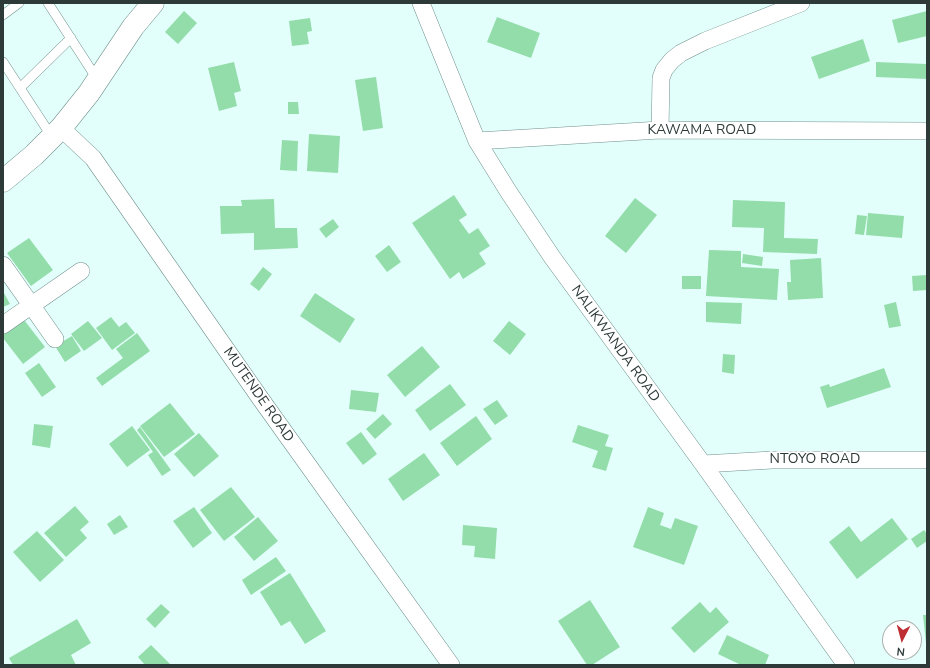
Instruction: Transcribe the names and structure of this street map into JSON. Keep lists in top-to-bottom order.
{
  "streets": {
    "street": [
      "KAWAMA ROAD",
      "NALIKWANDA ROAD",
      "MUTENDE ROAD",
      "NTOYO ROAD"
    ]
  },
  "crossings": [
    ["KAWAMA ROAD", "NALIKWANDA ROAD"],
    ["NALIKWANDA ROAD", "NTOYO ROAD"]
  ],
  "north": "bottom"
}
